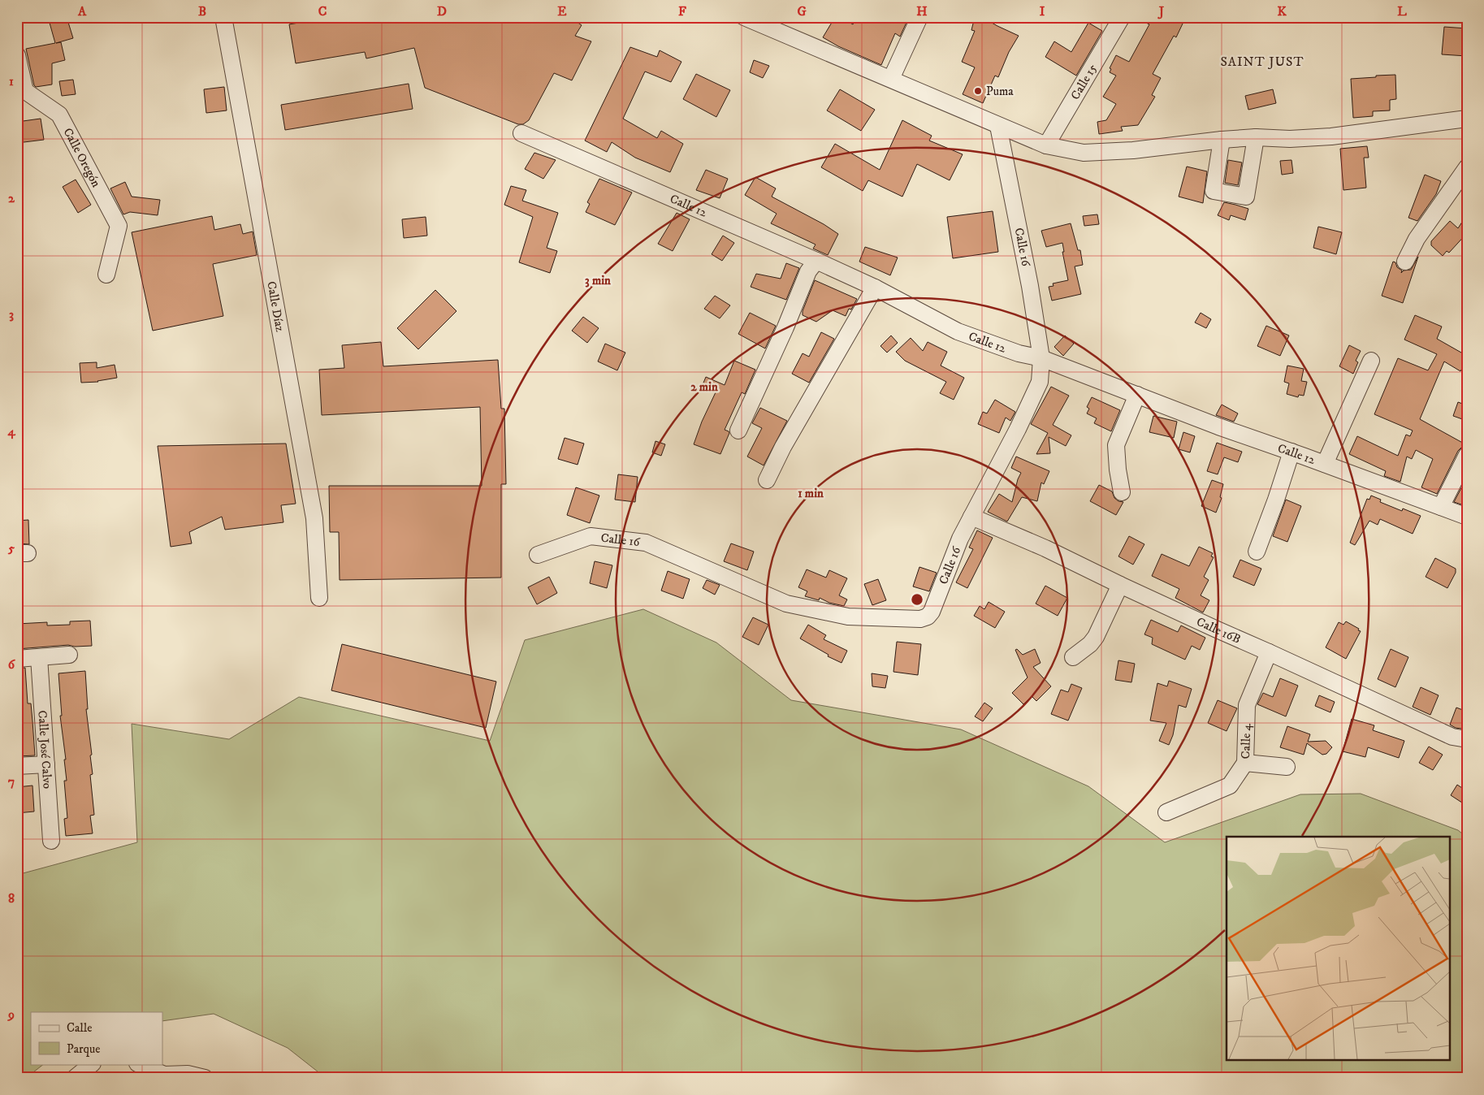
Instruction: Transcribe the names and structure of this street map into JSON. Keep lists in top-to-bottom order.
{
  "streets": {
    "street": [
      "Calle 15",
      "Calle Oregón",
      "Calle 12",
      "Calle 16",
      "Calle Díaz",
      "Calle 16B",
      "Calle 4",
      "Calle José Calvo"
    ]
  },
  "crossings": [
    ["Calle 12", "Calle 16"],
    ["Calle 16", "Calle 16B"],
    ["Calle 16B", "Calle 4"]
  ],
  "districts": ["SAINT JUST"],
  "places": ["Puma"],
  "legend": ["Calle", "Parque"],
  "grid": {
    "columns": [
      "A",
      "B",
      "C",
      "D",
      "E",
      "F",
      "G",
      "H",
      "I",
      "J",
      "K",
      "L"
    ],
    "rows": [
      "1",
      "2",
      "3",
      "4",
      "5",
      "6",
      "7",
      "8",
      "9"
    ]
  },
  "rings": ["3 min", "2 min", "1 min"]
}
